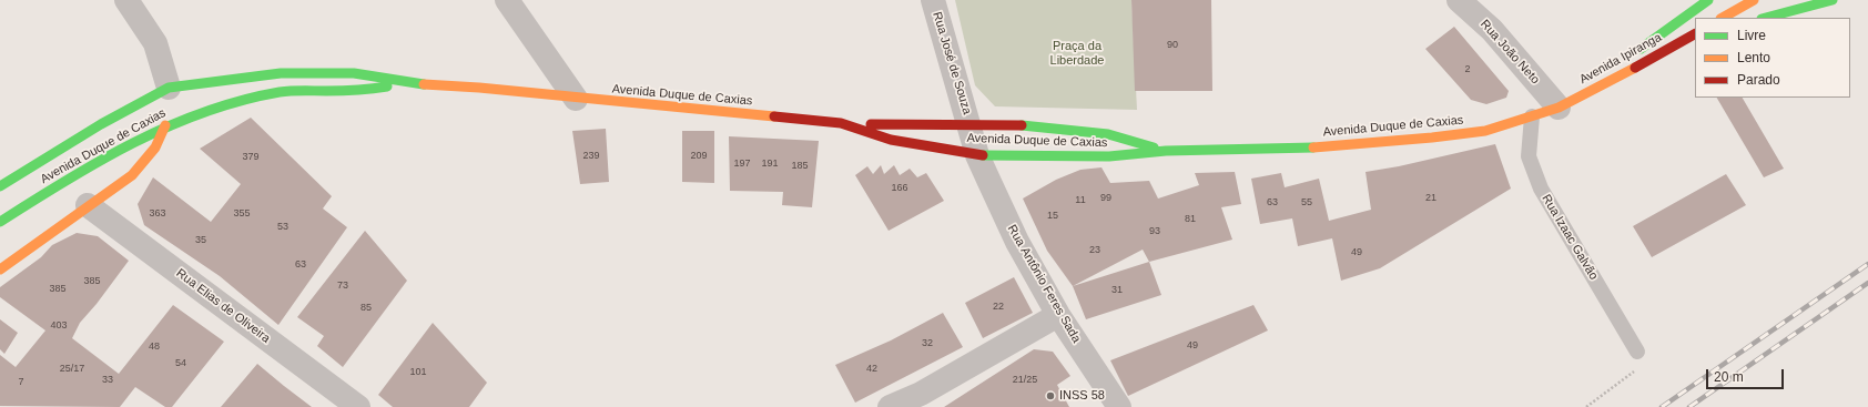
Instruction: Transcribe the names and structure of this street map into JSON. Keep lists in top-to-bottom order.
{
  "streets": {
    "main road": ["Avenida Ipiranga", "Avenida Duque de Caxias"],
    "street": [
      "Rua João Neto",
      "Rua José de Souza",
      "Rua Antônio Feres Sada",
      "Rua Elias de Oliveira"
    ],
    "lane": ["Rua Izaac Galvão"]
  },
  "crossings": [
    ["Rua João Neto", "Avenida Ipiranga"],
    ["Rua João Neto", "Avenida Duque de Caxias"],
    ["Avenida Ipiranga", "Avenida Duque de Caxias"],
    ["Rua José de Souza", "Avenida Duque de Caxias"],
    ["Rua José de Souza", "Rua Antônio Feres Sada"],
    ["Avenida Duque de Caxias", "Rua Izaac Galvão"],
    ["Avenida Duque de Caxias", "Rua Antônio Feres Sada"]
  ],
  "parks": ["Praça da Liberdade"],
  "places": ["INSS 58"],
  "house_numbers": [
    "90",
    "2",
    "239",
    "209",
    "379",
    "197",
    "191",
    "185",
    "166",
    "99",
    "21",
    "11",
    "63",
    "55",
    "363",
    "355",
    "15",
    "81",
    "53",
    "93",
    "35",
    "23",
    "49",
    "63",
    "385",
    "73",
    "385",
    "31",
    "22",
    "85",
    "403",
    "32",
    "49",
    "48",
    "54",
    "25/17",
    "42",
    "101",
    "33",
    "21/25",
    "7"
  ],
  "legend": ["Livre", "Lento", "Parado"],
  "scale_bar": "20 m"
}
